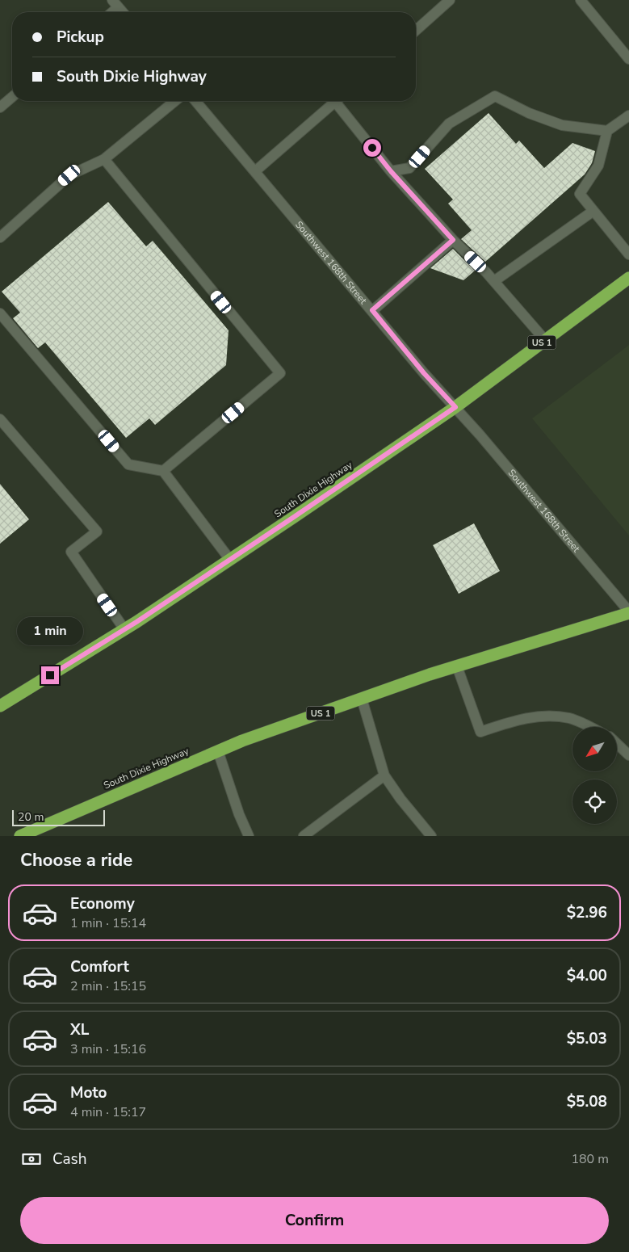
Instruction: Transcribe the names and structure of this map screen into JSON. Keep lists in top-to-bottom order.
{
  "streets": {
    "highway": ["US 1", "South Dixie Highway"],
    "street": ["Southwest 168th Street"]
  },
  "crossings": [
    ["Southwest 168th Street", "South Dixie Highway"]
  ],
  "scale_bar": "20 m",
  "north": "bottom left",
  "page": {
    "banner": ["Pickup", "South Dixie Highway"],
    "bubble": "1 min",
    "scale": "20 m",
    "heading": "Choose a ride",
    "list": [
      {
        "name": "Economy",
        "note": "1 min · 15:14",
        "value": "$2.96"
      },
      {
        "name": "Comfort",
        "note": "2 min · 15:15",
        "value": "$4.00"
      },
      {
        "name": "XL",
        "note": "3 min · 15:16",
        "value": "$5.03"
      },
      {
        "name": "Moto",
        "note": "4 min · 15:17",
        "value": "$5.08"
      }
    ],
    "pay": ["Cash", "180 m"],
    "buttons": "Confirm"
  }
}
